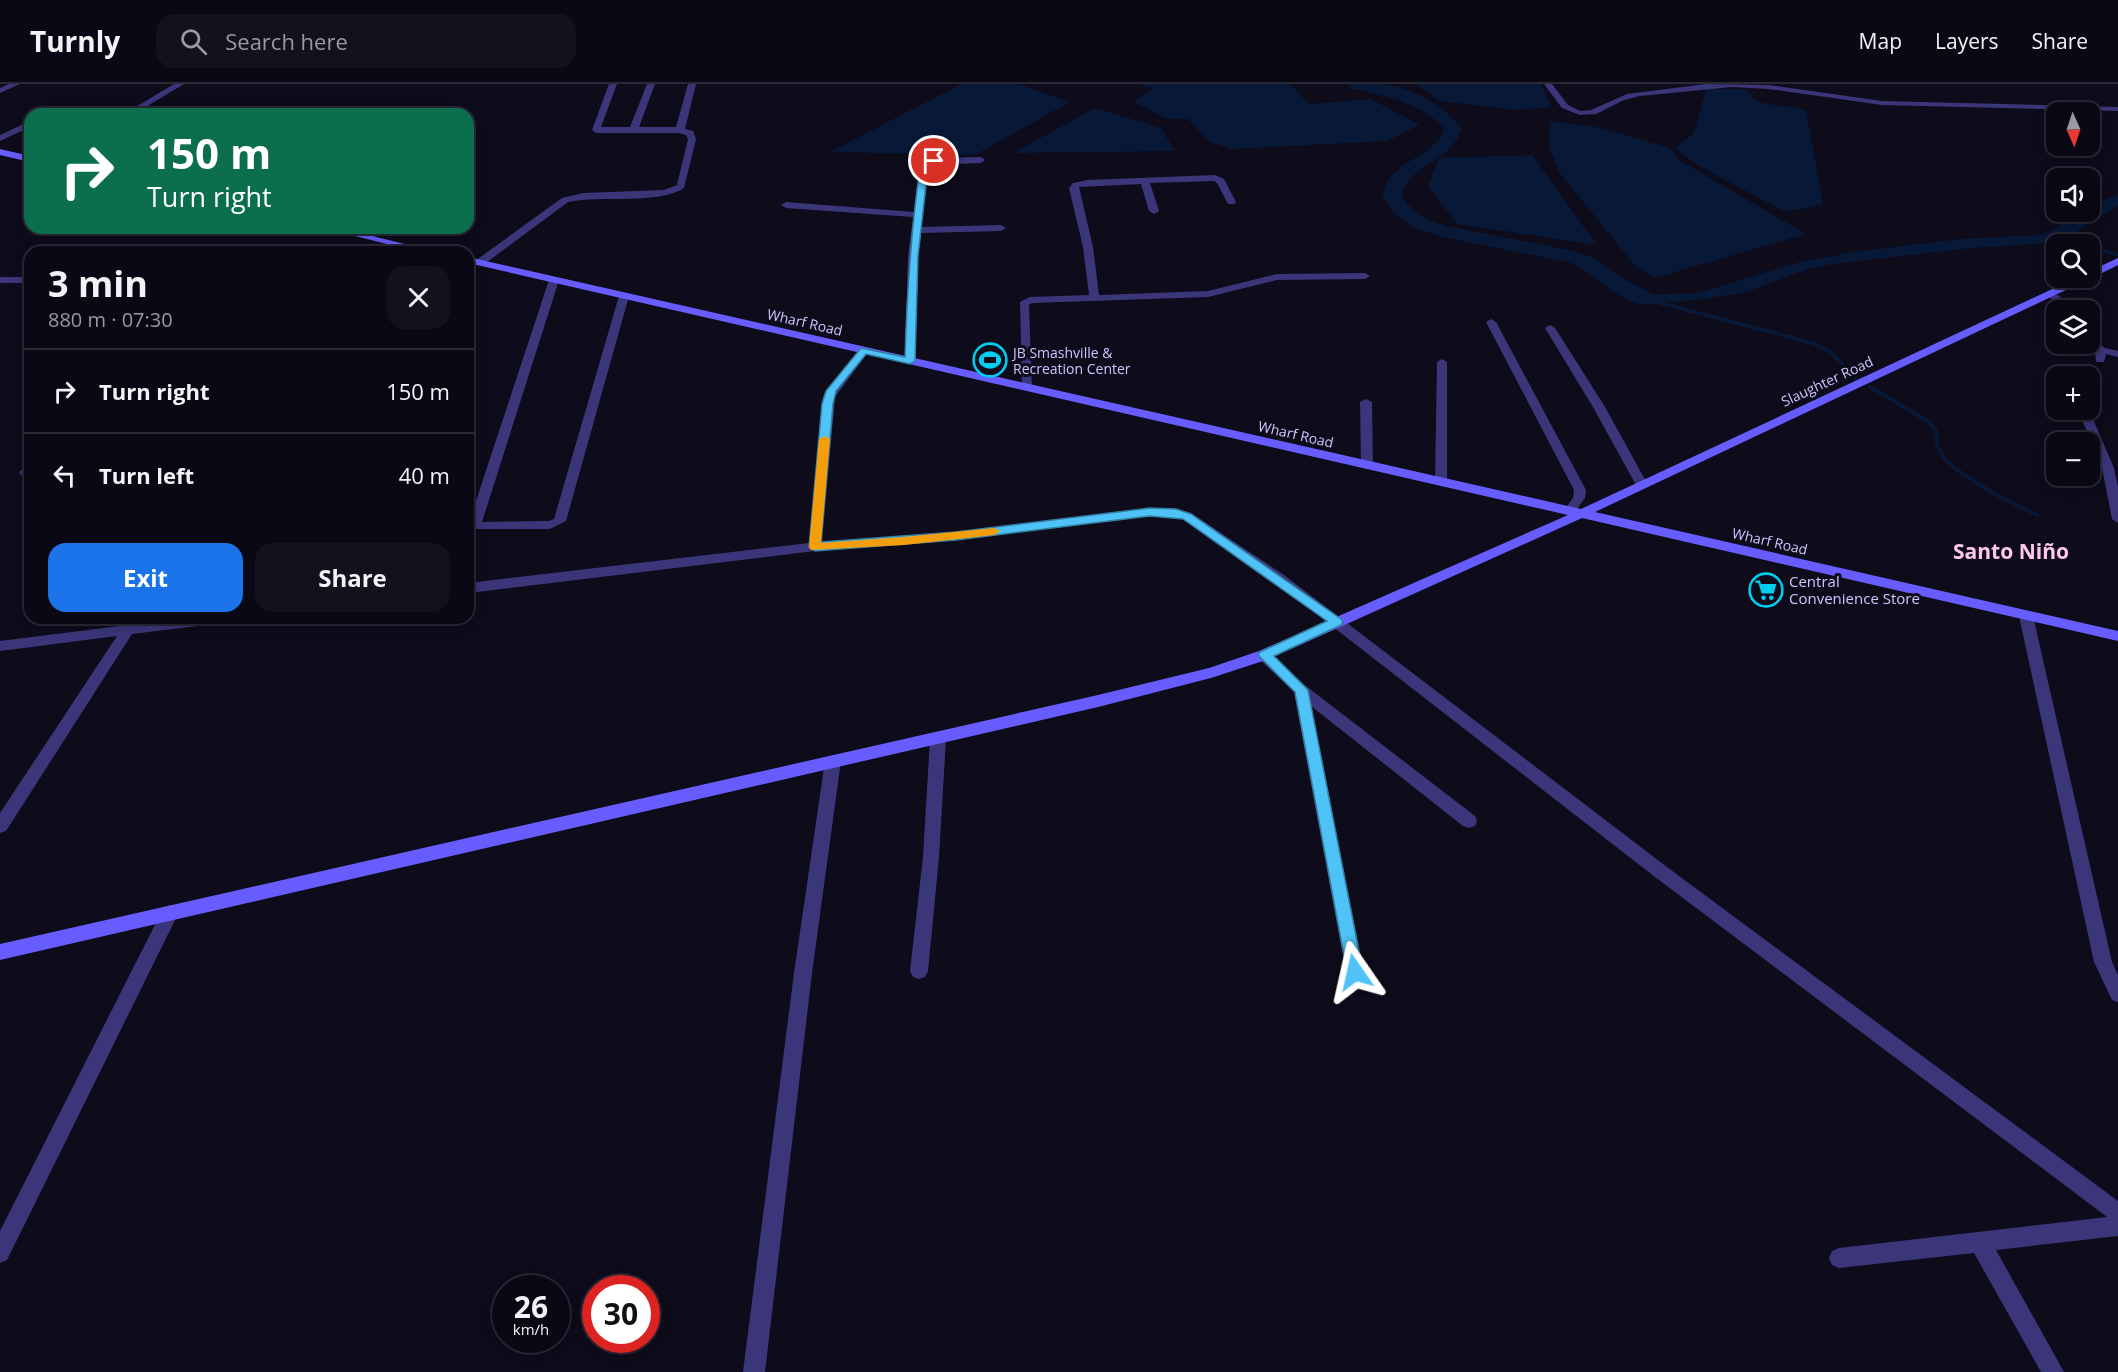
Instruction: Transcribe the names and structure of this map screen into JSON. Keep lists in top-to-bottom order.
{
  "streets": {
    "street": ["Wharf Road", "Slaughter Road"]
  },
  "crossings": [
    ["Wharf Road", "Slaughter Road"]
  ],
  "districts": ["Santo Niño"],
  "places": {
    "sports": ["JB Smashville & Recreation Center"],
    "supermarket": ["Central Convenience Store"]
  },
  "north": "bottom",
  "page": {
    "header": "Turnly",
    "search": "Search here",
    "nav": ["Map", "Layers", "Share"],
    "map_buttons": ["+", "−"],
    "turn": ["150 m", "Turn right"],
    "heading": ["3 min", "880 m · 07:30"],
    "list": [
      {
        "name": "Turn right",
        "value": "150 m"
      },
      {
        "name": "Turn left",
        "value": "40 m"
      }
    ],
    "buttons": ["Exit", "Share"],
    "speed": "26 km/h",
    "limit": "30"
  }
}
